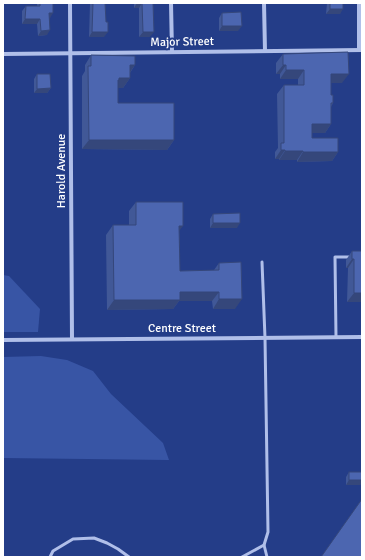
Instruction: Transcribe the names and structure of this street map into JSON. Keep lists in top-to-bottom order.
{
  "streets": {
    "street": ["Major Street", "Harold Avenue", "Centre Street"]
  },
  "crossings": [
    ["Major Street", "Harold Avenue"],
    ["Harold Avenue", "Centre Street"]
  ]
}
